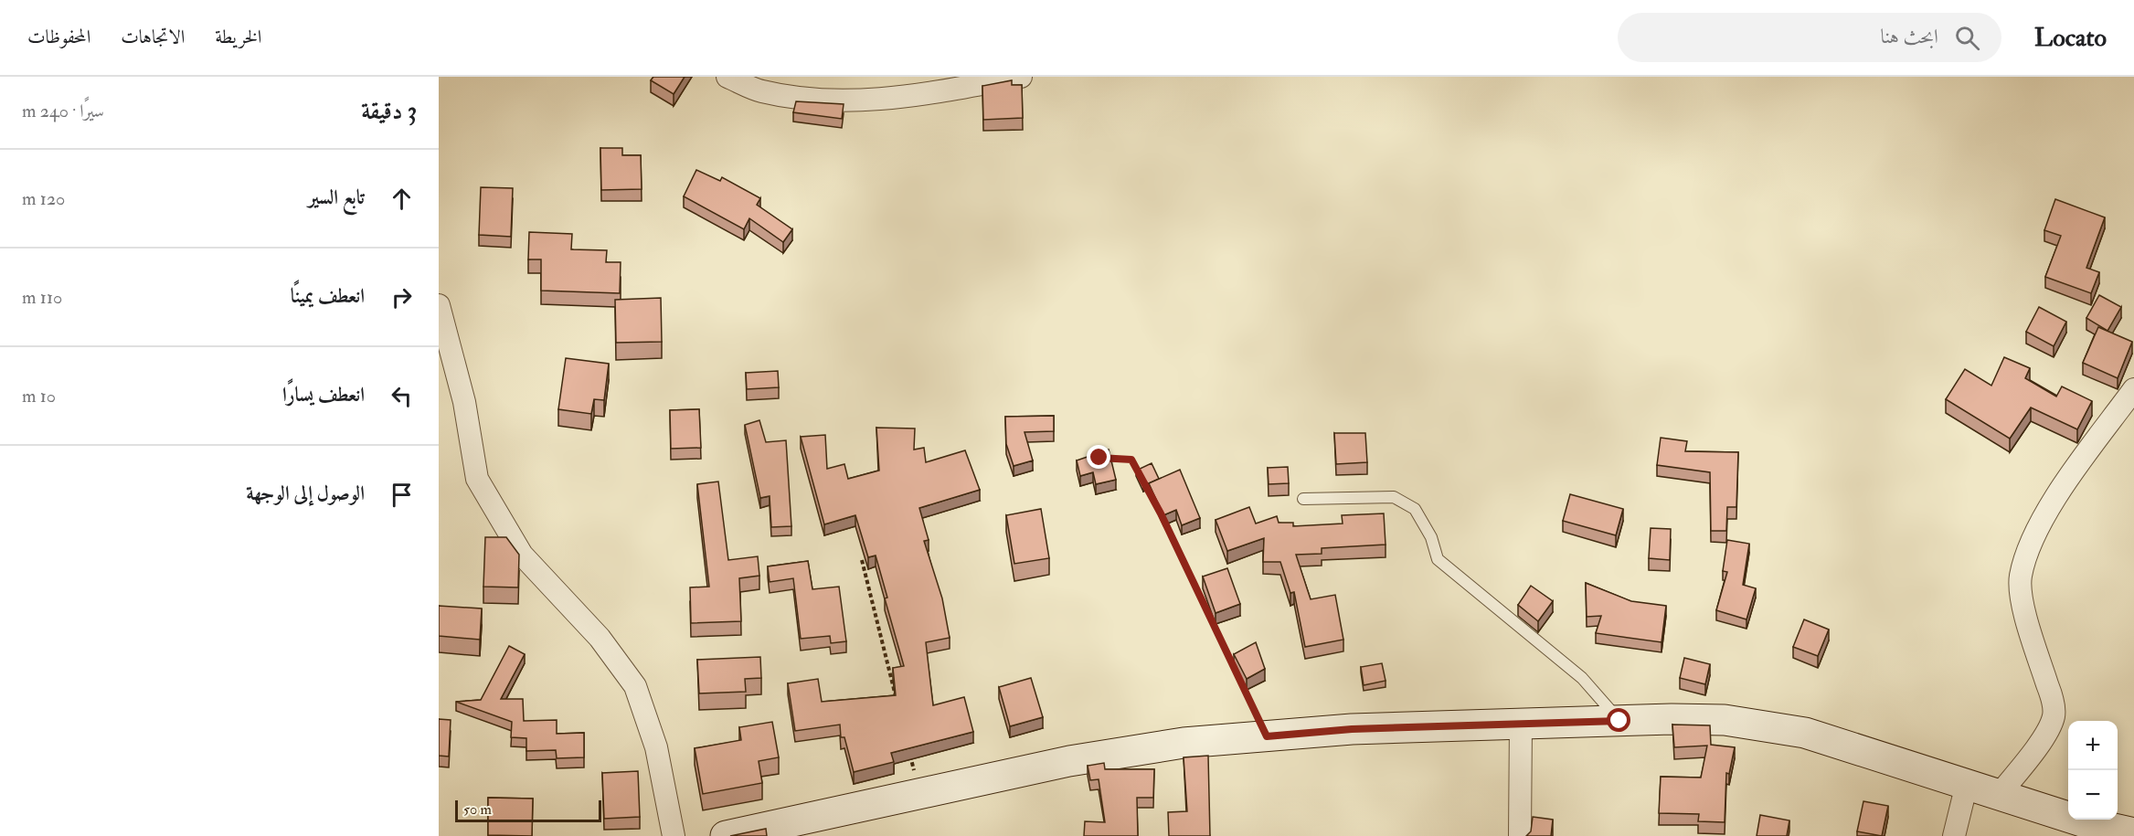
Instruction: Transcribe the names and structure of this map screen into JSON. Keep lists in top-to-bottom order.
{
  "scale_bar": "50 m",
  "page": {
    "header": "Locato",
    "search": "ابحث هنا",
    "nav": ["الخريطة", "الاتجاهات", "المحفوظات"],
    "heading": ["3 دقيقة", "سيرًا · 240 m"],
    "list": [
      ["تابع السير", "120 m"],
      ["انعطف يمينًا", "110 m"],
      ["انعطف يسارًا", "10 m"],
      "الوصول إلى الوجهة"
    ],
    "map_buttons": ["+", "−"],
    "scale": "50 m"
  }
}
